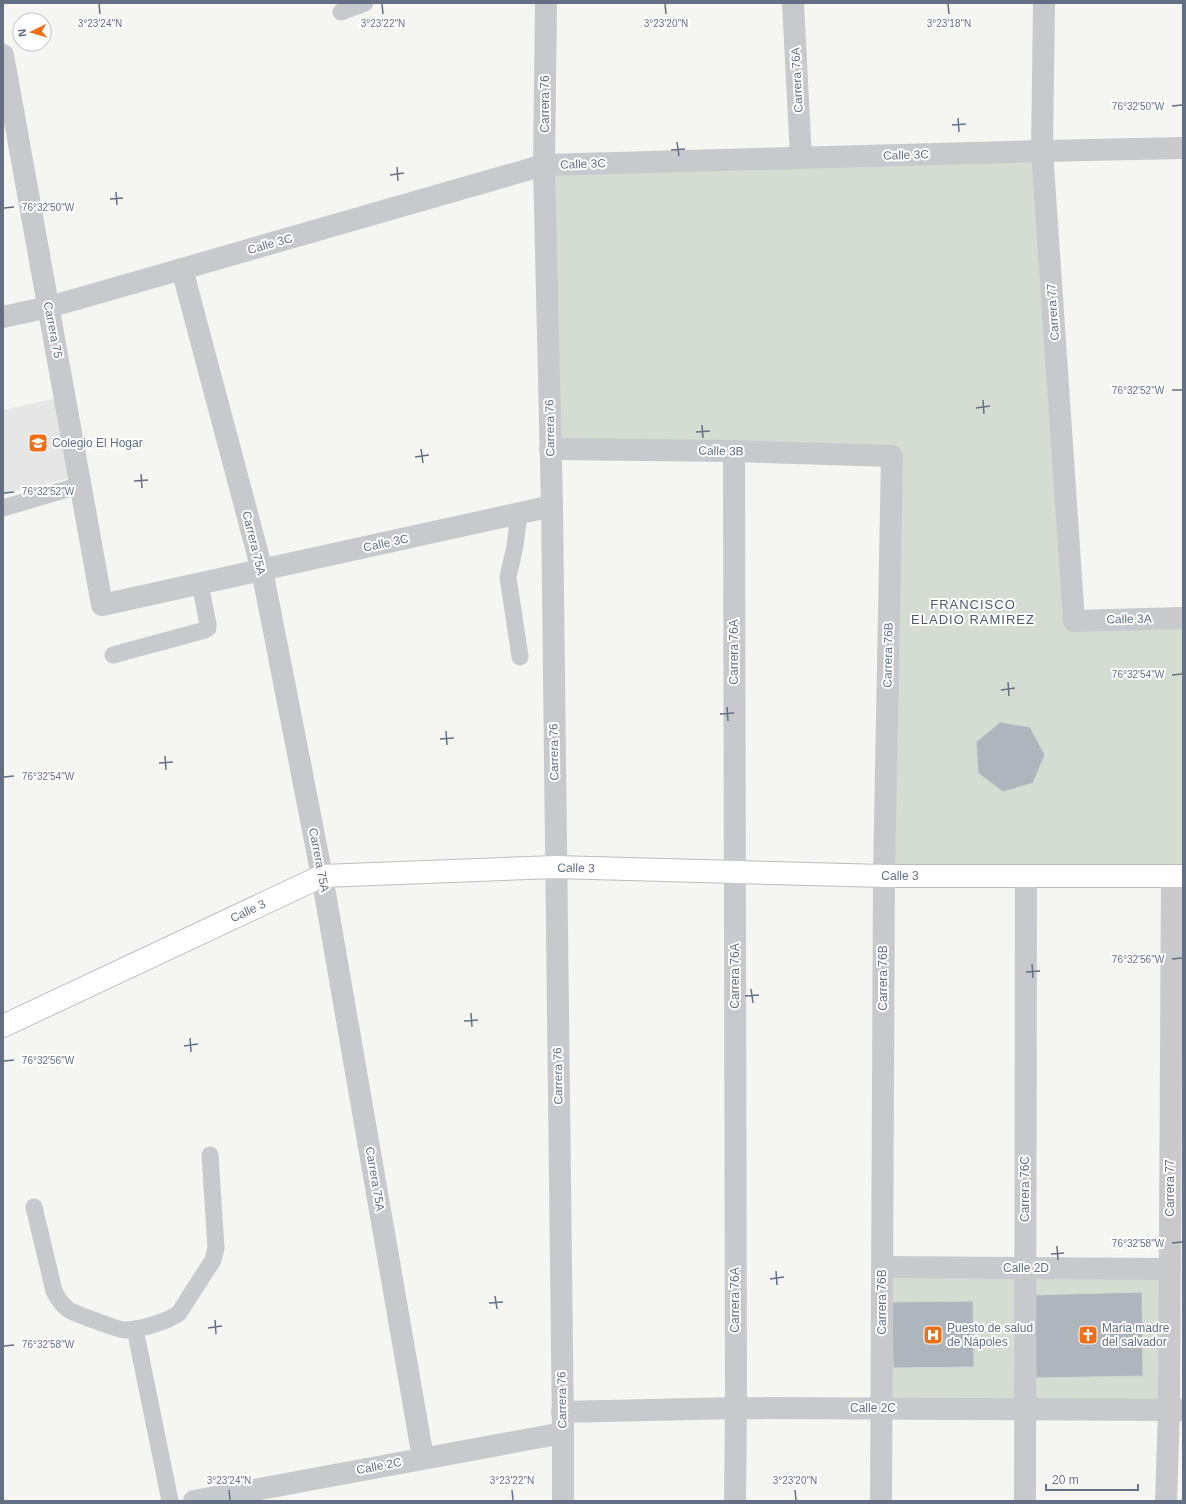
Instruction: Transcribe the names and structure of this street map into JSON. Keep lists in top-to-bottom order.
{
  "streets": {
    "street": [
      "Carrera 76A",
      "Carrera 76",
      "Calle 3C",
      "Carrera 77",
      "Carrera 75",
      "Calle 3B",
      "Carrera 75A",
      "Calle 3A",
      "Carrera 76B",
      "Calle 3",
      "Carrera 76C",
      "Calle 2D",
      "Calle 2C"
    ]
  },
  "crossings": [
    ["Carrera 76A", "Calle 3C"],
    ["Carrera 76A", "Calle 3B"],
    ["Carrera 76A", "Calle 3"],
    ["Carrera 76A", "Calle 2C"],
    ["Carrera 76", "Calle 3C"],
    ["Carrera 76", "Calle 3B"],
    ["Carrera 76", "Calle 3"],
    ["Carrera 76", "Calle 2C"],
    ["Calle 3C", "Carrera 77"],
    ["Calle 3C", "Carrera 75"],
    ["Calle 3C", "Carrera 75A"],
    ["Carrera 77", "Calle 3A"],
    ["Carrera 77", "Calle 3"],
    ["Carrera 77", "Calle 2D"],
    ["Carrera 77", "Calle 2C"],
    ["Calle 3B", "Carrera 76B"],
    ["Carrera 75A", "Calle 3"],
    ["Carrera 75A", "Calle 2C"],
    ["Carrera 76B", "Calle 3"],
    ["Carrera 76B", "Calle 2D"],
    ["Carrera 76B", "Calle 2C"],
    ["Calle 3", "Carrera 76C"],
    ["Carrera 76C", "Calle 2D"],
    ["Carrera 76C", "Calle 2C"]
  ],
  "districts": ["FRANCISCO ELADIO RAMIREZ"],
  "places": {
    "school or university": ["Colegio El Hogar"],
    "hospital": ["Puesto de salud de Nápoles"],
    "church": ["Maria madre del salvador"]
  },
  "scale_bar": "20 m",
  "north": "left",
  "coordinates": [
    "3°23'24\"N",
    "3°23'22\"N",
    "3°23'20\"N",
    "3°23'18\"N",
    "76°32'50\"W",
    "76°32'52\"W",
    "76°32'54\"W",
    "76°32'56\"W",
    "76°32'58\"W"
  ]
}
